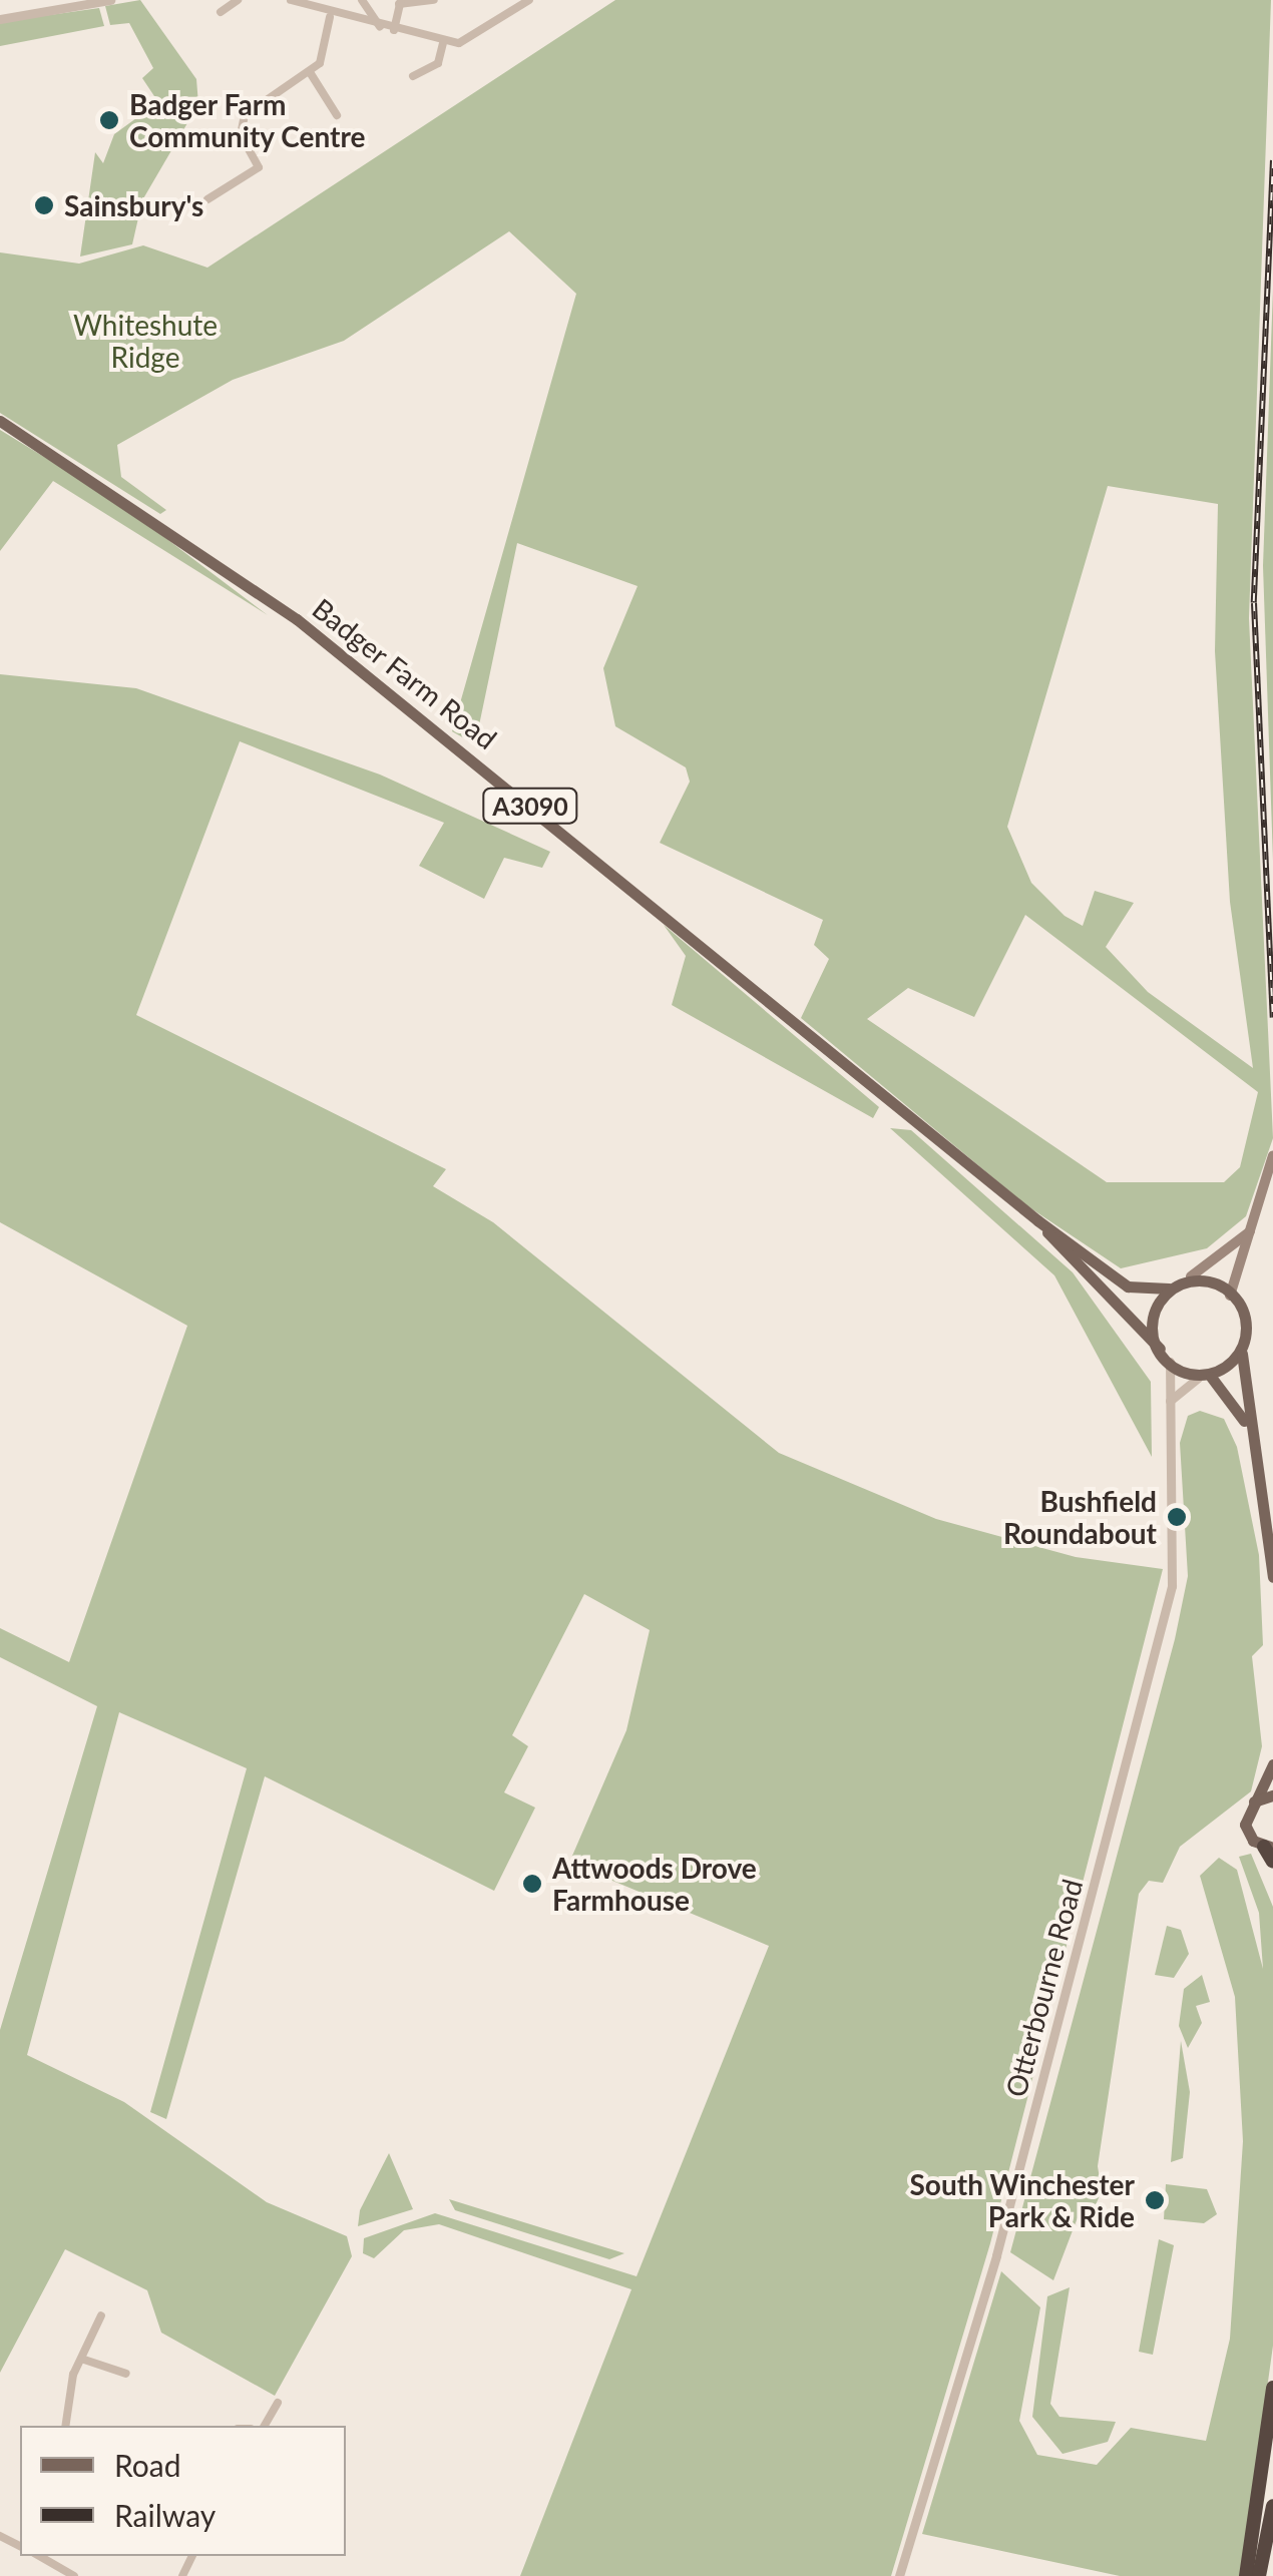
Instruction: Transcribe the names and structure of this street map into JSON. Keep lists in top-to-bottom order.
{
  "streets": {
    "main road": ["Badger Farm Road", "A3090"],
    "street": ["Otterbourne Road"]
  },
  "crossings": [
    ["Badger Farm Road", "Otterbourne Road"]
  ],
  "parks": ["Whiteshute Ridge"],
  "places": [
    "Badger Farm Community Centre",
    "Sainsbury's",
    "Bushfield Roundabout",
    "Attwoods Drove Farmhouse",
    "South Winchester Park & Ride"
  ],
  "legend": ["Road", "Railway"]
}
